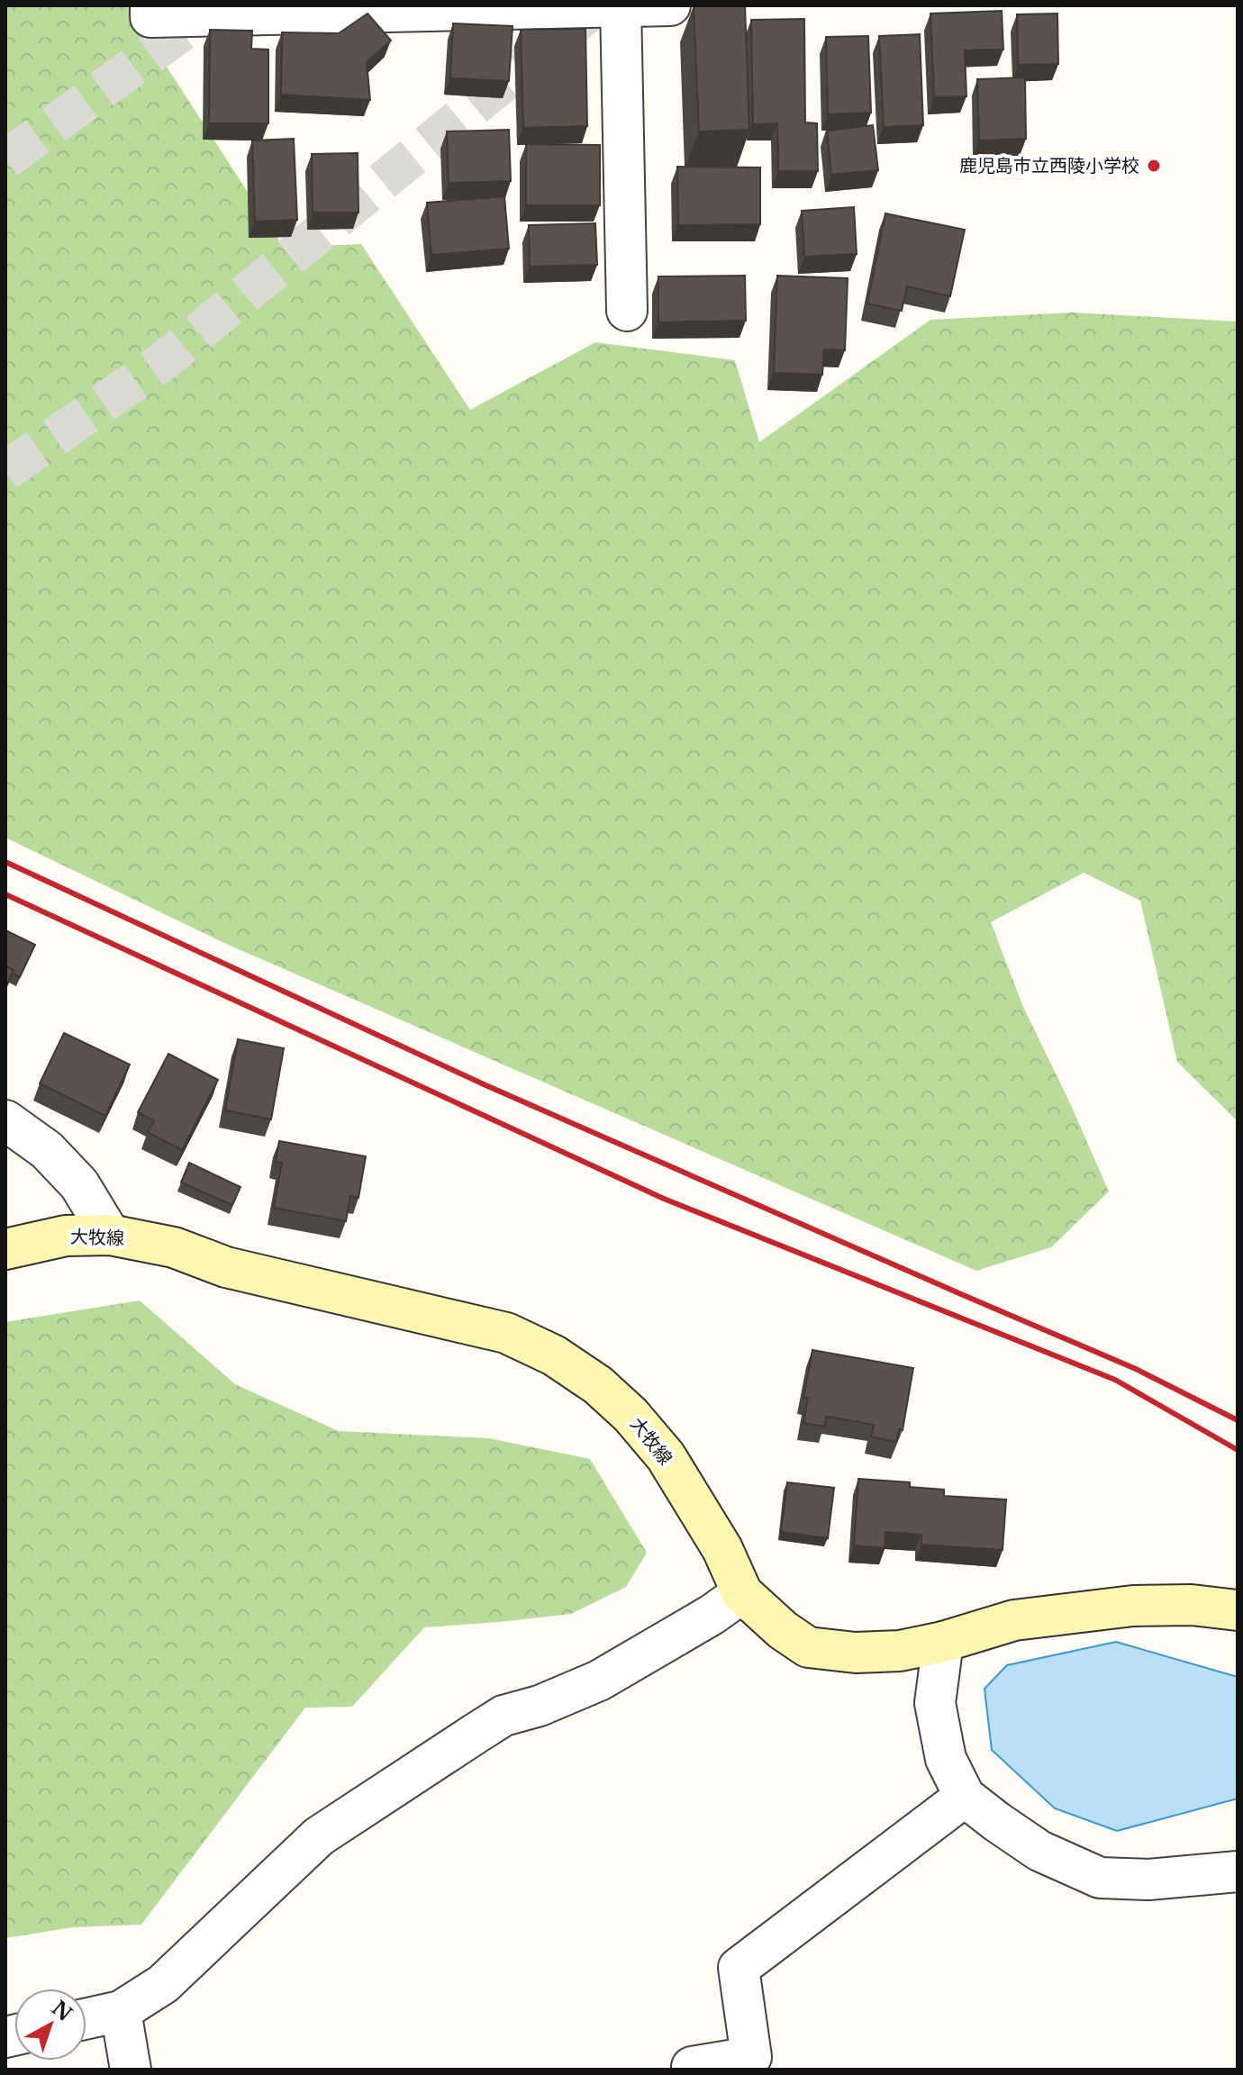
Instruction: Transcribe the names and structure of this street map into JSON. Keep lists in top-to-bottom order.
{
  "streets": {
    "street": ["大牧線"]
  },
  "places": ["鹿児島市立西陵小学校"],
  "north": "top right"
}
